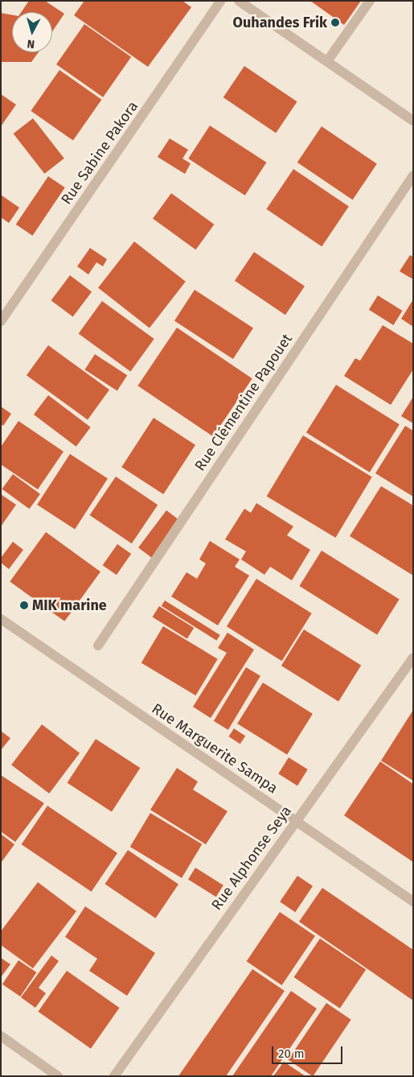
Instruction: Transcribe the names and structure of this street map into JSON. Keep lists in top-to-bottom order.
{
  "streets": {
    "street": [
      "Rue Sabine Pakora",
      "Rue Clémentine Papouet",
      "Rue Marguerite Sampa",
      "Rue Alphonse Seya"
    ]
  },
  "crossings": [
    ["Rue Marguerite Sampa", "Rue Alphonse Seya"]
  ],
  "places": ["Ouhandes Frik", "MIK marine"],
  "scale_bar": "20 m",
  "north": "bottom"
}
